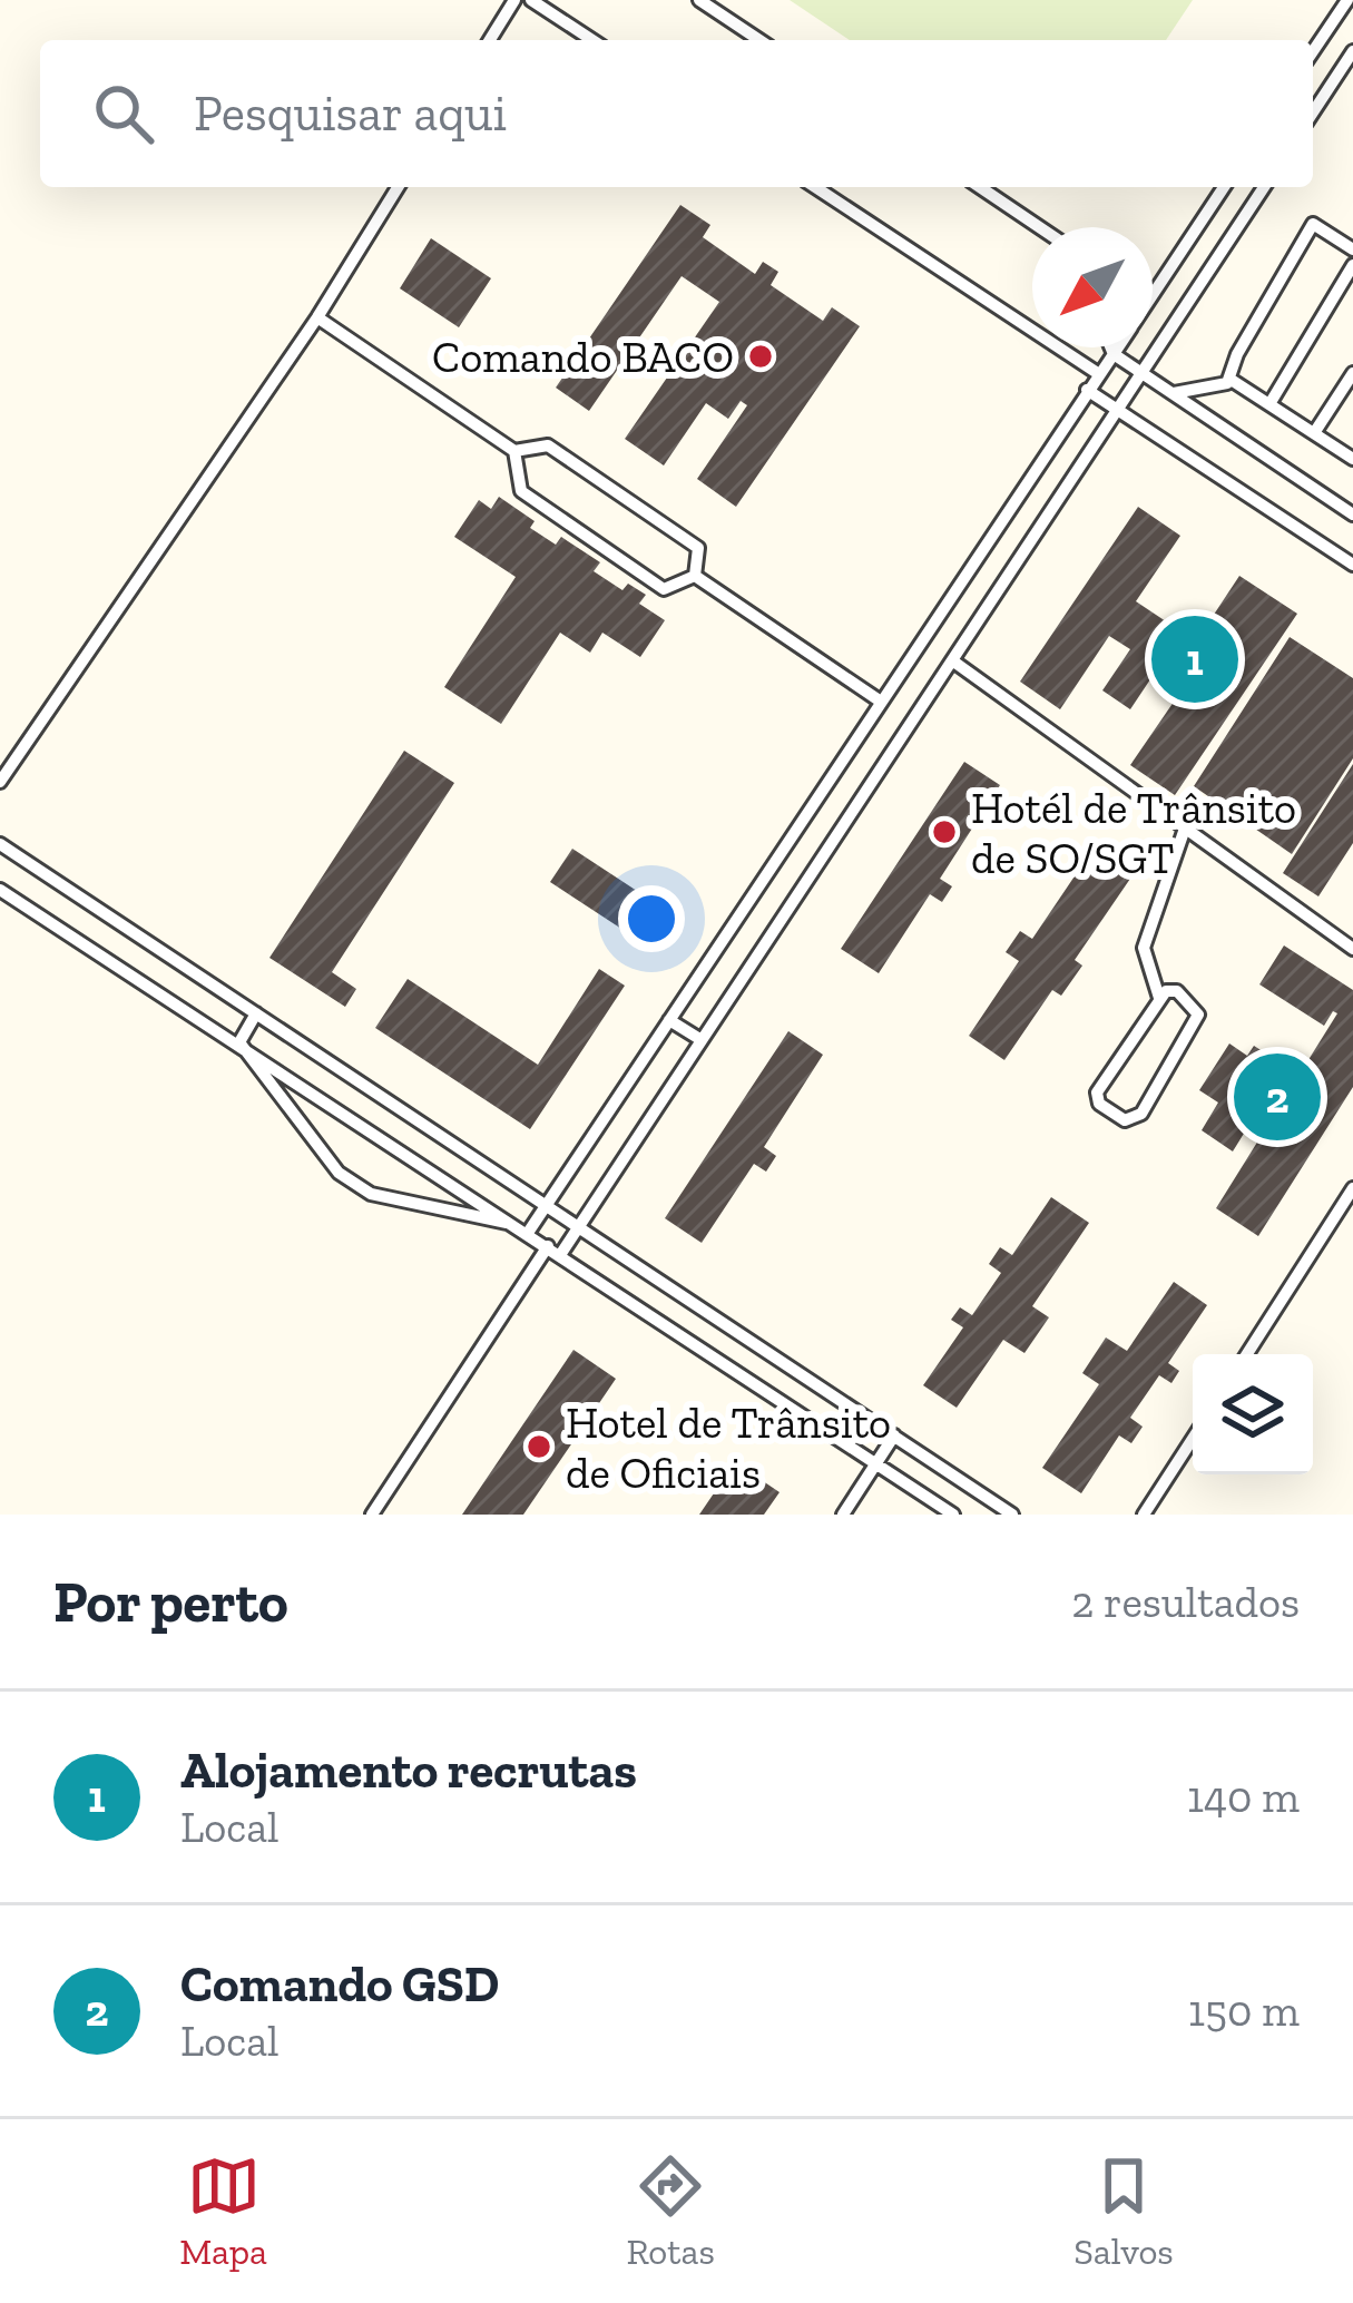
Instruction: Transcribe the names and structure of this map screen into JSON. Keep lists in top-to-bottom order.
{
  "places": ["Comando BACO", "Hotél de Trânsito de SO/SGT", "Hotel de Trânsito de Oficiais"],
  "north": "bottom left",
  "page": {
    "search": "Pesquisar aqui",
    "pins": ["1", "2"],
    "heading": ["Por perto", "2 resultados"],
    "list": [
      {
        "mark": "1",
        "name": "Alojamento recrutas",
        "note": "Local",
        "value": "140 m"
      },
      {
        "mark": "2",
        "name": "Comando GSD",
        "note": "Local",
        "value": "150 m"
      }
    ],
    "nav": ["Mapa", "Rotas", "Salvos"]
  }
}
